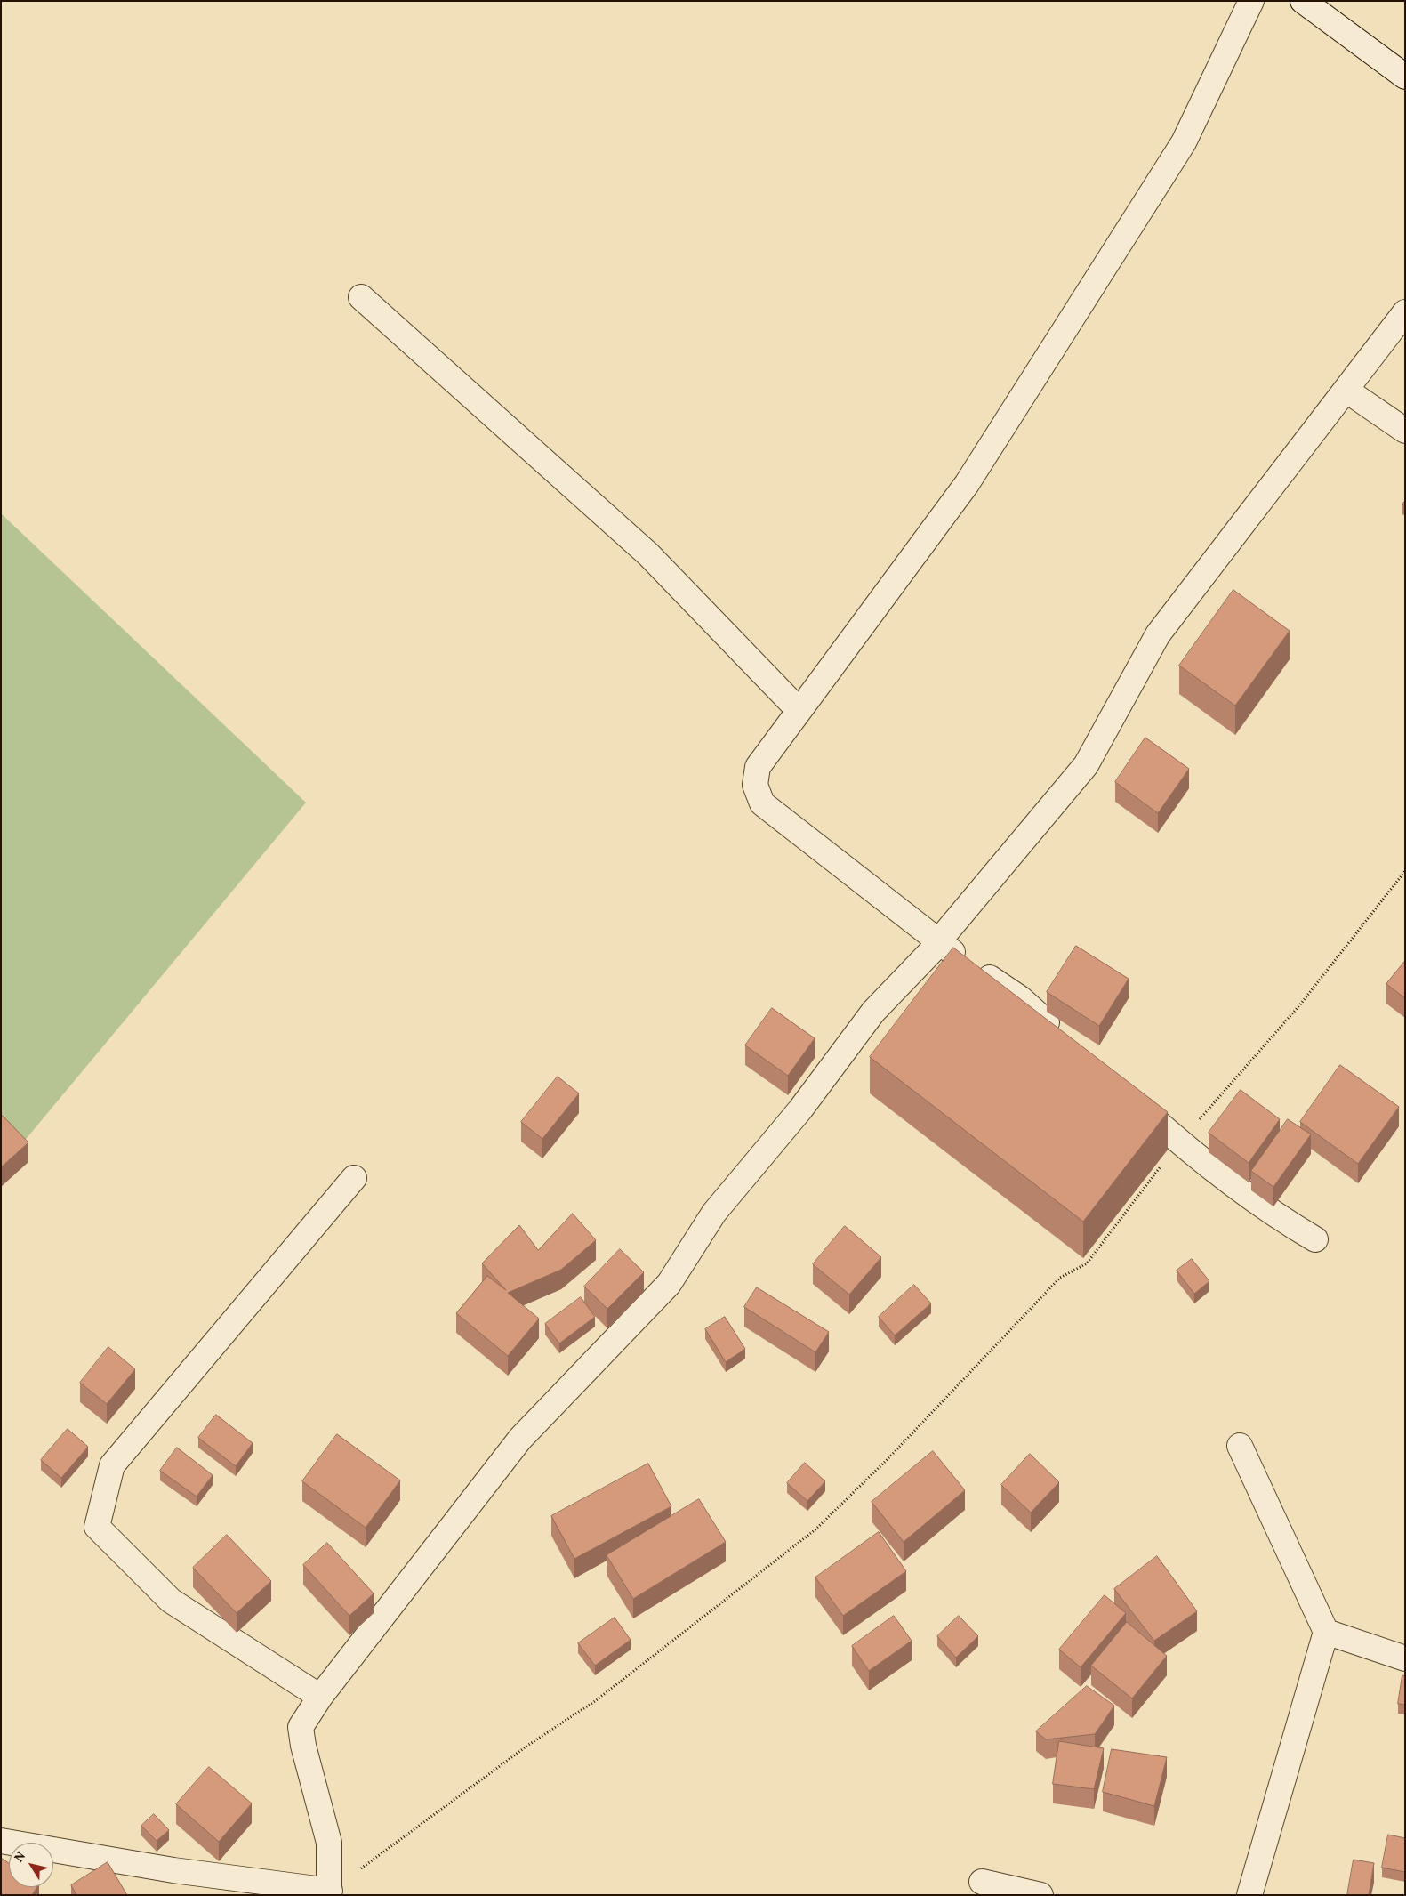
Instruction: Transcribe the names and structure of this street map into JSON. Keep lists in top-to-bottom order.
{
  "north": "top left"
}
